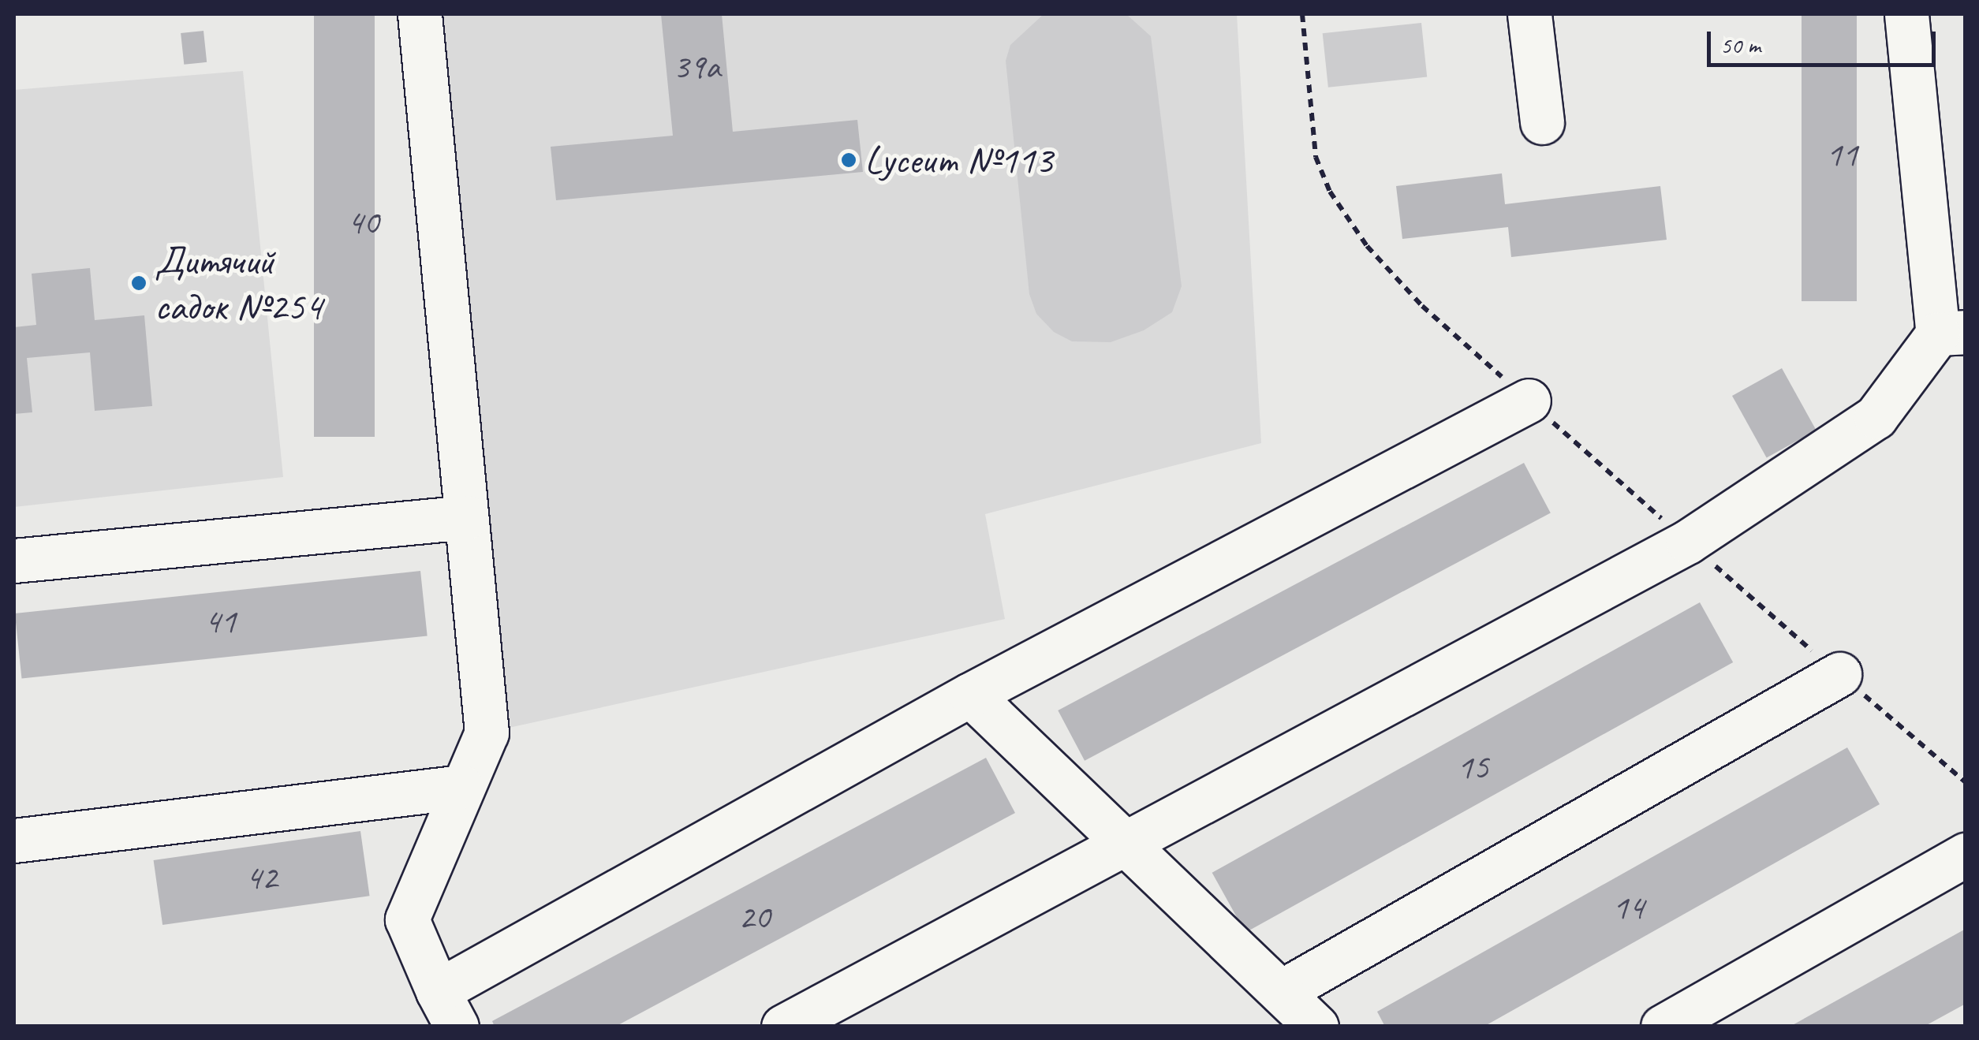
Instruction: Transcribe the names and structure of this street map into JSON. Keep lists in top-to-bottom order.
{
  "places": ["Lyceum №113", "Дитячий садок №254"],
  "house_numbers": [
    "39а",
    "11",
    "40",
    "41",
    "15",
    "42",
    "14",
    "20"
  ],
  "scale_bar": "50 m"
}
